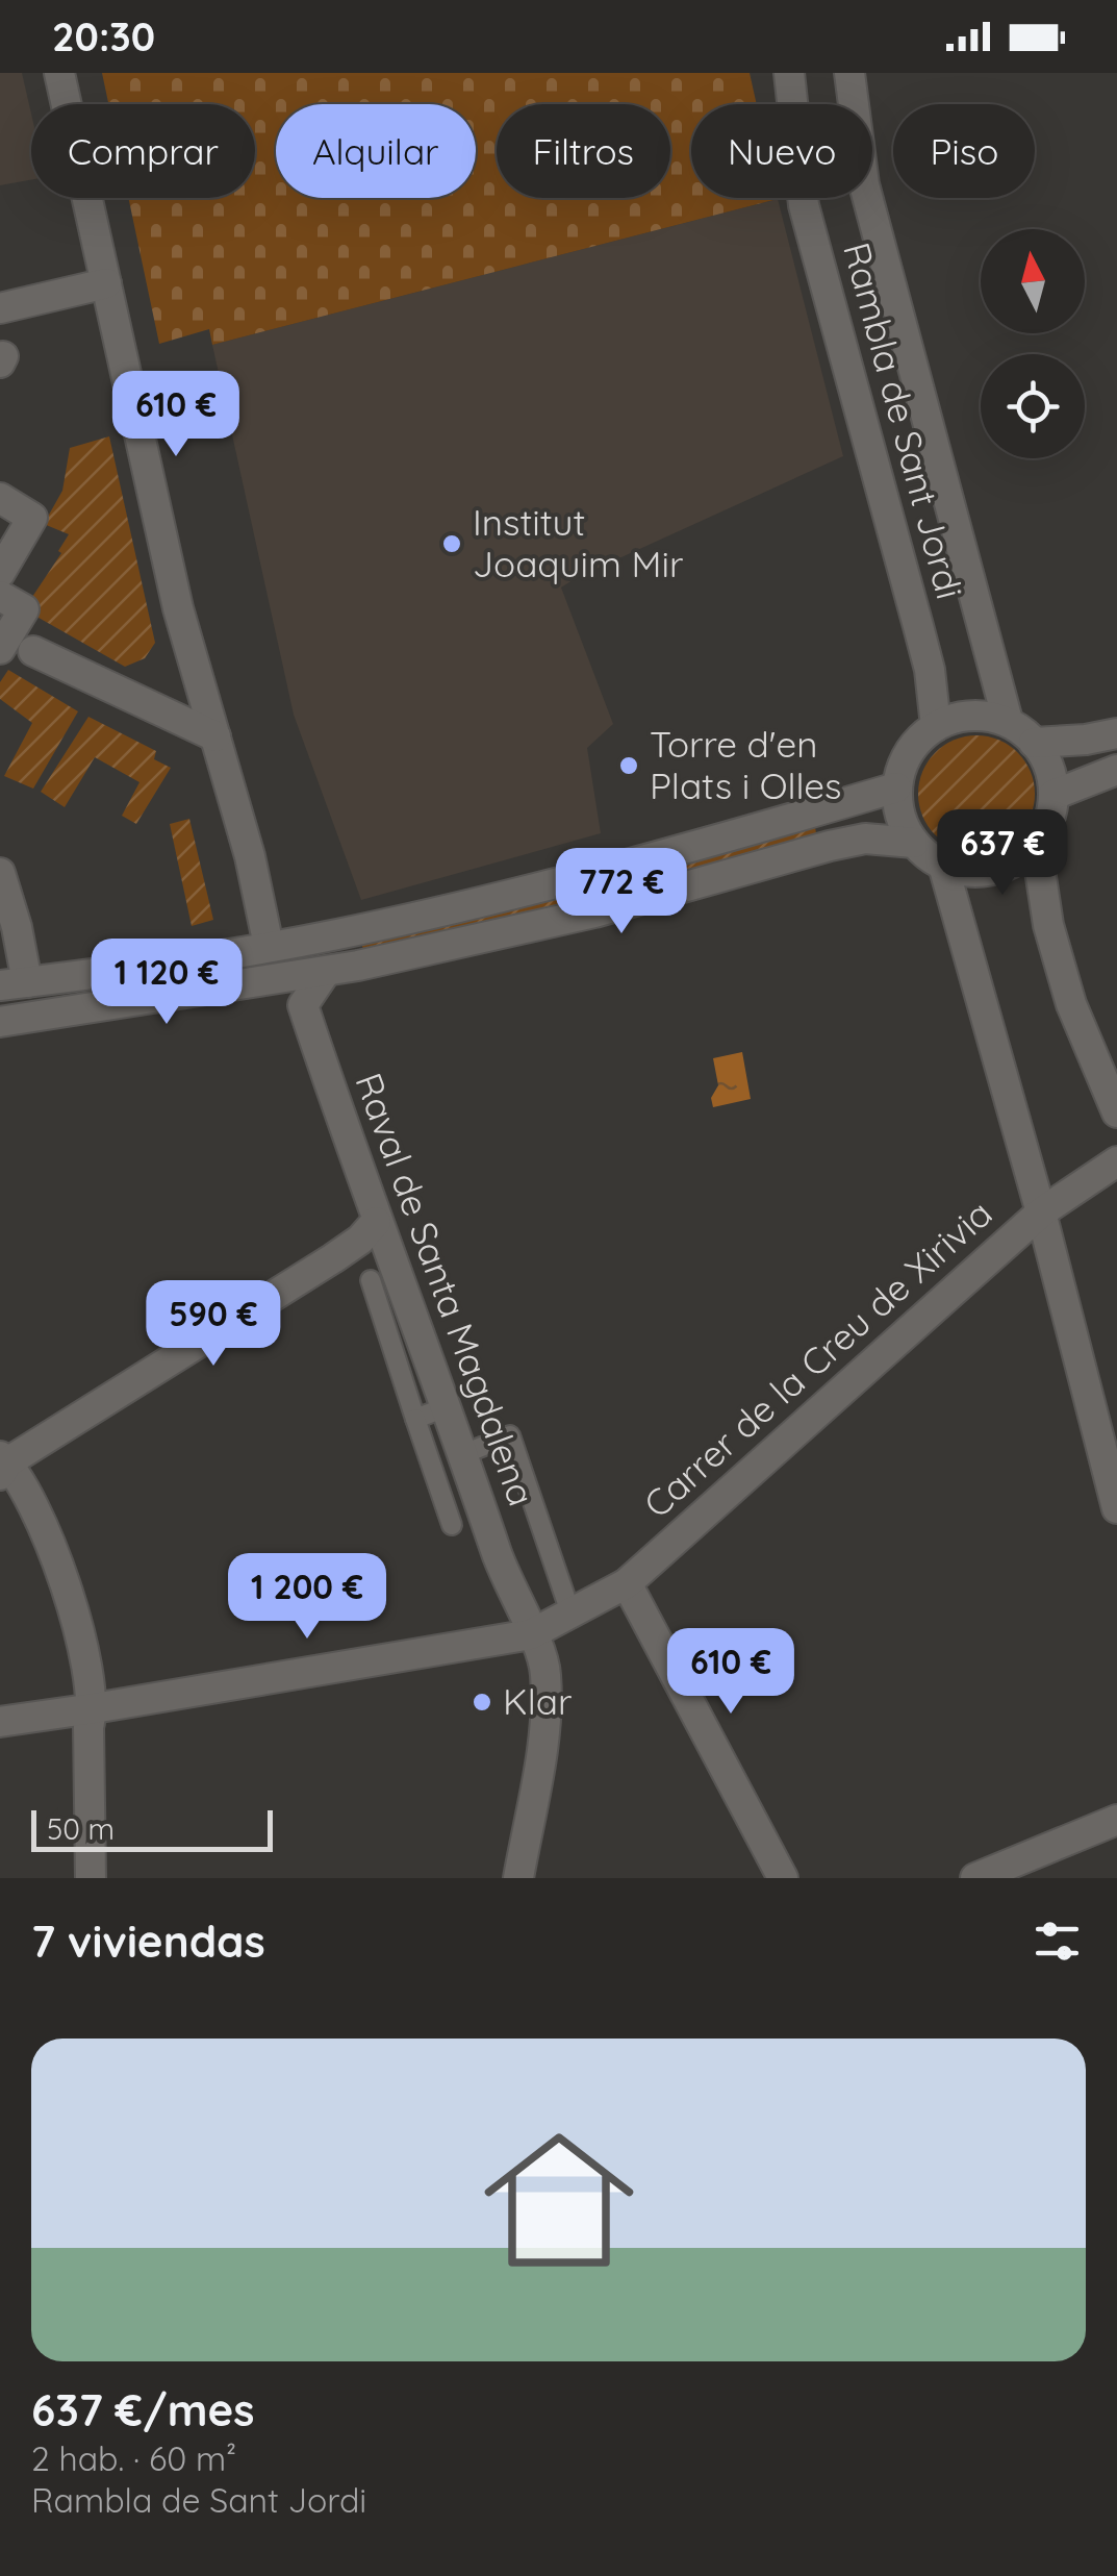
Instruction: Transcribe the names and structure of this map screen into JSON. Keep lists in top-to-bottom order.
{
  "streets": {
    "street": ["Rambla de Sant Jordi", "Raval de Santa Magdalena", "Carrer de la Creu de Xirivia"]
  },
  "crossings": [
    ["Raval de Santa Magdalena", "Carrer de la Creu de Xirivia"]
  ],
  "places": ["Institut Joaquim Mir", "Torre d'en Plats i Olles", "Klar"],
  "scale_bar": "50 m",
  "north": "top",
  "page": {
    "status": "20:30",
    "chip": [
      "Comprar",
      "Alquilar",
      "Filtros",
      "Nuevo",
      "Piso"
    ],
    "price": [
      "610 €",
      "637 €",
      "772 €",
      "1 120 €",
      "590 €",
      "1 200 €",
      "610 €"
    ],
    "scale": "50 m",
    "heading": "7 viviendas",
    "list": [
      {
        "name": "637 €/mes",
        "note": "2 hab. · 60 m² · Rambla de Sant Jordi"
      }
    ]
  }
}
